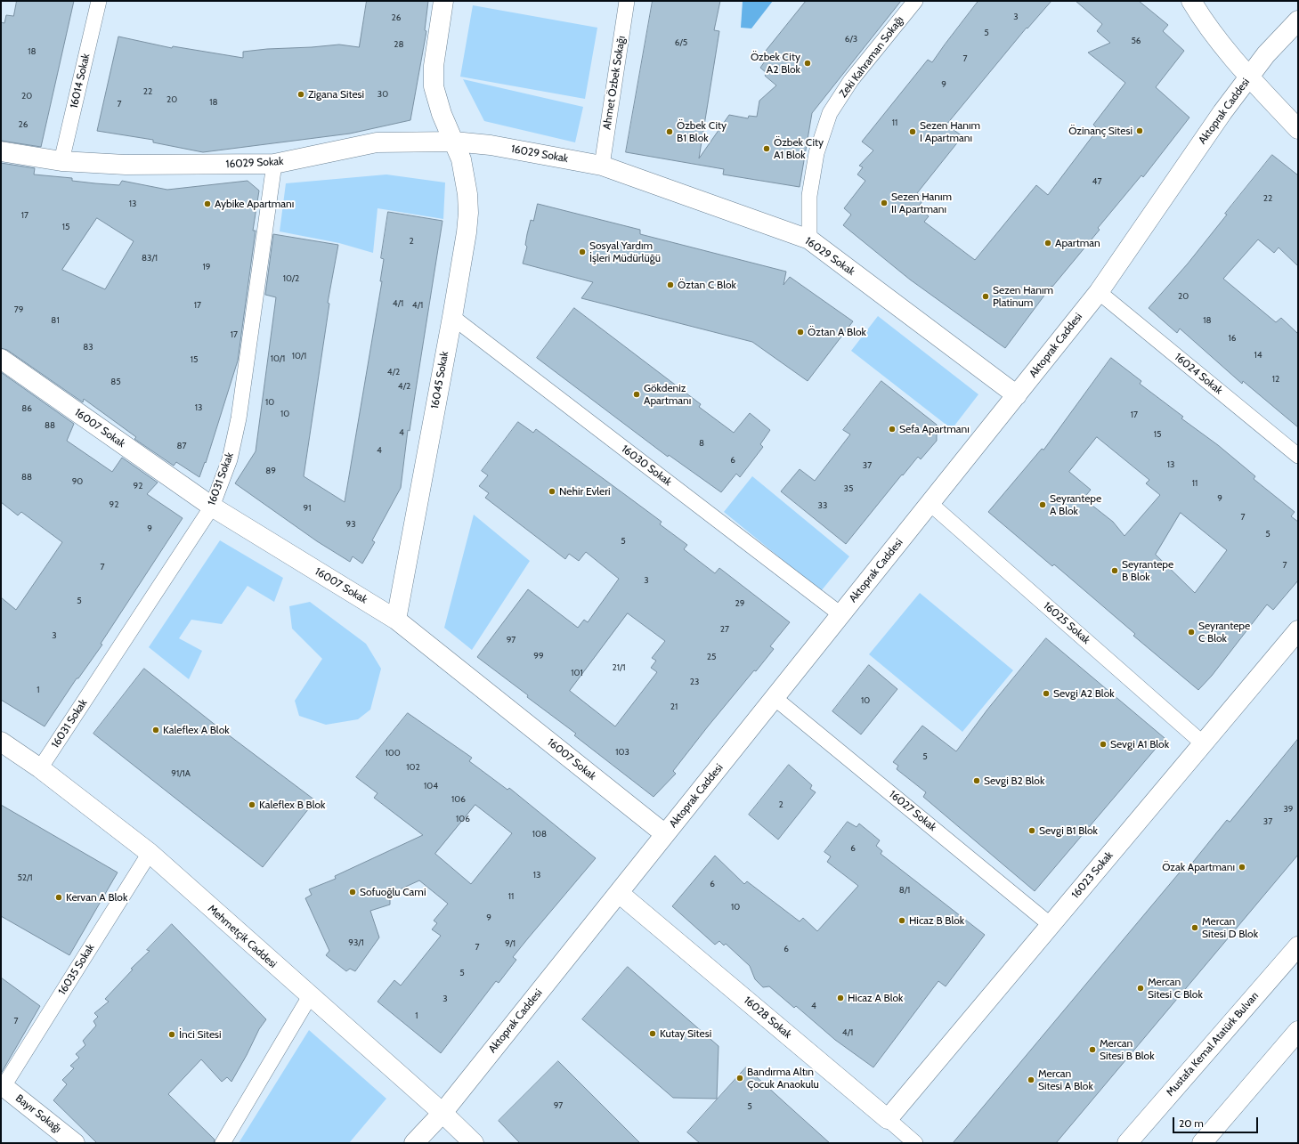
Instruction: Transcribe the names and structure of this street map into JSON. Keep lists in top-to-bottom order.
{
  "streets": {
    "street": [
      "Aktoprak Caddesi",
      "16029 Sokak",
      "16045 Sokak",
      "16007 Sokak",
      "16023 Sokak",
      "Mehmetçik Caddesi",
      "16028 Sokak",
      "Mustafa Kemal Atatürk Bulvarı",
      "Bayır Sokağı"
    ],
    "lane": [
      "Zeki Kahraman Sokağı",
      "16014 Sokak",
      "Ahmet Özbek Sokağı",
      "16024 Sokak",
      "16030 Sokak",
      "16031 Sokak",
      "16025 Sokak",
      "16027 Sokak",
      "16035 Sokak"
    ]
  },
  "crossings": [
    ["Zeki Kahraman Sokağı", "16029 Sokak"],
    ["16014 Sokak", "16029 Sokak"],
    ["Ahmet Özbek Sokağı", "16029 Sokak"],
    ["Aktoprak Caddesi", "16029 Sokak"],
    ["Aktoprak Caddesi", "16024 Sokak"],
    ["Aktoprak Caddesi", "16007 Sokak"],
    ["Aktoprak Caddesi", "16030 Sokak"],
    ["Aktoprak Caddesi", "16025 Sokak"],
    ["Aktoprak Caddesi", "16027 Sokak"],
    ["Aktoprak Caddesi", "Mehmetçik Caddesi"],
    ["Aktoprak Caddesi", "16028 Sokak"],
    ["16029 Sokak", "16045 Sokak"],
    ["16029 Sokak", "16031 Sokak"],
    ["16045 Sokak", "16007 Sokak"],
    ["16045 Sokak", "16030 Sokak"],
    ["16007 Sokak", "16031 Sokak"],
    ["16031 Sokak", "Mehmetçik Caddesi"],
    ["16025 Sokak", "16023 Sokak"],
    ["16027 Sokak", "16023 Sokak"],
    ["16023 Sokak", "16028 Sokak"],
    ["Mehmetçik Caddesi", "16035 Sokak"],
    ["16035 Sokak", "Bayır Sokağı"]
  ],
  "places": [
    "Özbek City A2 Blok",
    "Zigana Sitesi",
    "Özinanç Sitesi",
    "Özbek City B1 Blok",
    "Sezen Hanım I Apartmanı",
    "Özbek City A1 Blok",
    "Sezen Hanım II Apartmanı",
    "Aybike Apartmanı",
    "Apartman",
    "Sosyal Yardım İşleri Müdürlüğü",
    "Öztan C Blok",
    "Sezen Hanım Platinum",
    "Öztan A Blok",
    "Gökdeniz Apartmanı",
    "Sefa Apartmanı",
    "Nehir Evleri",
    "Seyrantepe A Blok",
    "Seyrantepe B Blok",
    "Seyrantepe C Blok",
    "Sevgi A2 Blok",
    "Kaleflex A Blok",
    "Sevgi A1 Blok",
    "Sevgi B2 Blok",
    "Kaleflex B Blok",
    "Sevgi B1 Blok",
    "Özak Apartmanı",
    "Sofuoğlu Cami",
    "Kervan A Blok",
    "Hicaz B Blok",
    "Mercan Sitesi D Blok",
    "Mercan Sitesi C Blok",
    "Hicaz A Blok",
    "Kutay Sitesi",
    "İnci Sitesi",
    "Mercan Sitesi B Blok",
    "Bandırma Altın Çocuk Anaokulu",
    "Mercan Sitesi A Blok"
  ],
  "house_numbers": [
    "3",
    "26",
    "5",
    "6/3",
    "56",
    "6/5",
    "28",
    "18",
    "7",
    "9",
    "22",
    "30",
    "20",
    "20",
    "18",
    "7",
    "11",
    "26",
    "47",
    "22",
    "13",
    "17",
    "15",
    "2",
    "83/1",
    "19",
    "10/2",
    "20",
    "4/1",
    "17",
    "4/1",
    "79",
    "81",
    "18",
    "17",
    "16",
    "83",
    "14",
    "10/1",
    "10/1",
    "15",
    "4/2",
    "12",
    "85",
    "4/2",
    "10",
    "13",
    "86",
    "10",
    "17",
    "88",
    "4",
    "15",
    "8",
    "87",
    "4",
    "6",
    "13",
    "37",
    "89",
    "88",
    "90",
    "11",
    "92",
    "35",
    "9",
    "92",
    "33",
    "91",
    "7",
    "93",
    "9",
    "5",
    "5",
    "7",
    "7",
    "3",
    "5",
    "29",
    "27",
    "3",
    "97",
    "99",
    "25",
    "21/1",
    "101",
    "23",
    "1",
    "10",
    "21",
    "103",
    "100",
    "5",
    "102",
    "91/1A",
    "104",
    "106",
    "2",
    "39",
    "106",
    "37",
    "108",
    "6",
    "13",
    "52/1",
    "6",
    "8/1",
    "11",
    "10",
    "9",
    "93/1",
    "9/1",
    "7",
    "6",
    "5",
    "3",
    "4",
    "1",
    "7",
    "4/1",
    "97",
    "5"
  ],
  "scale_bar": "20 m"
}
